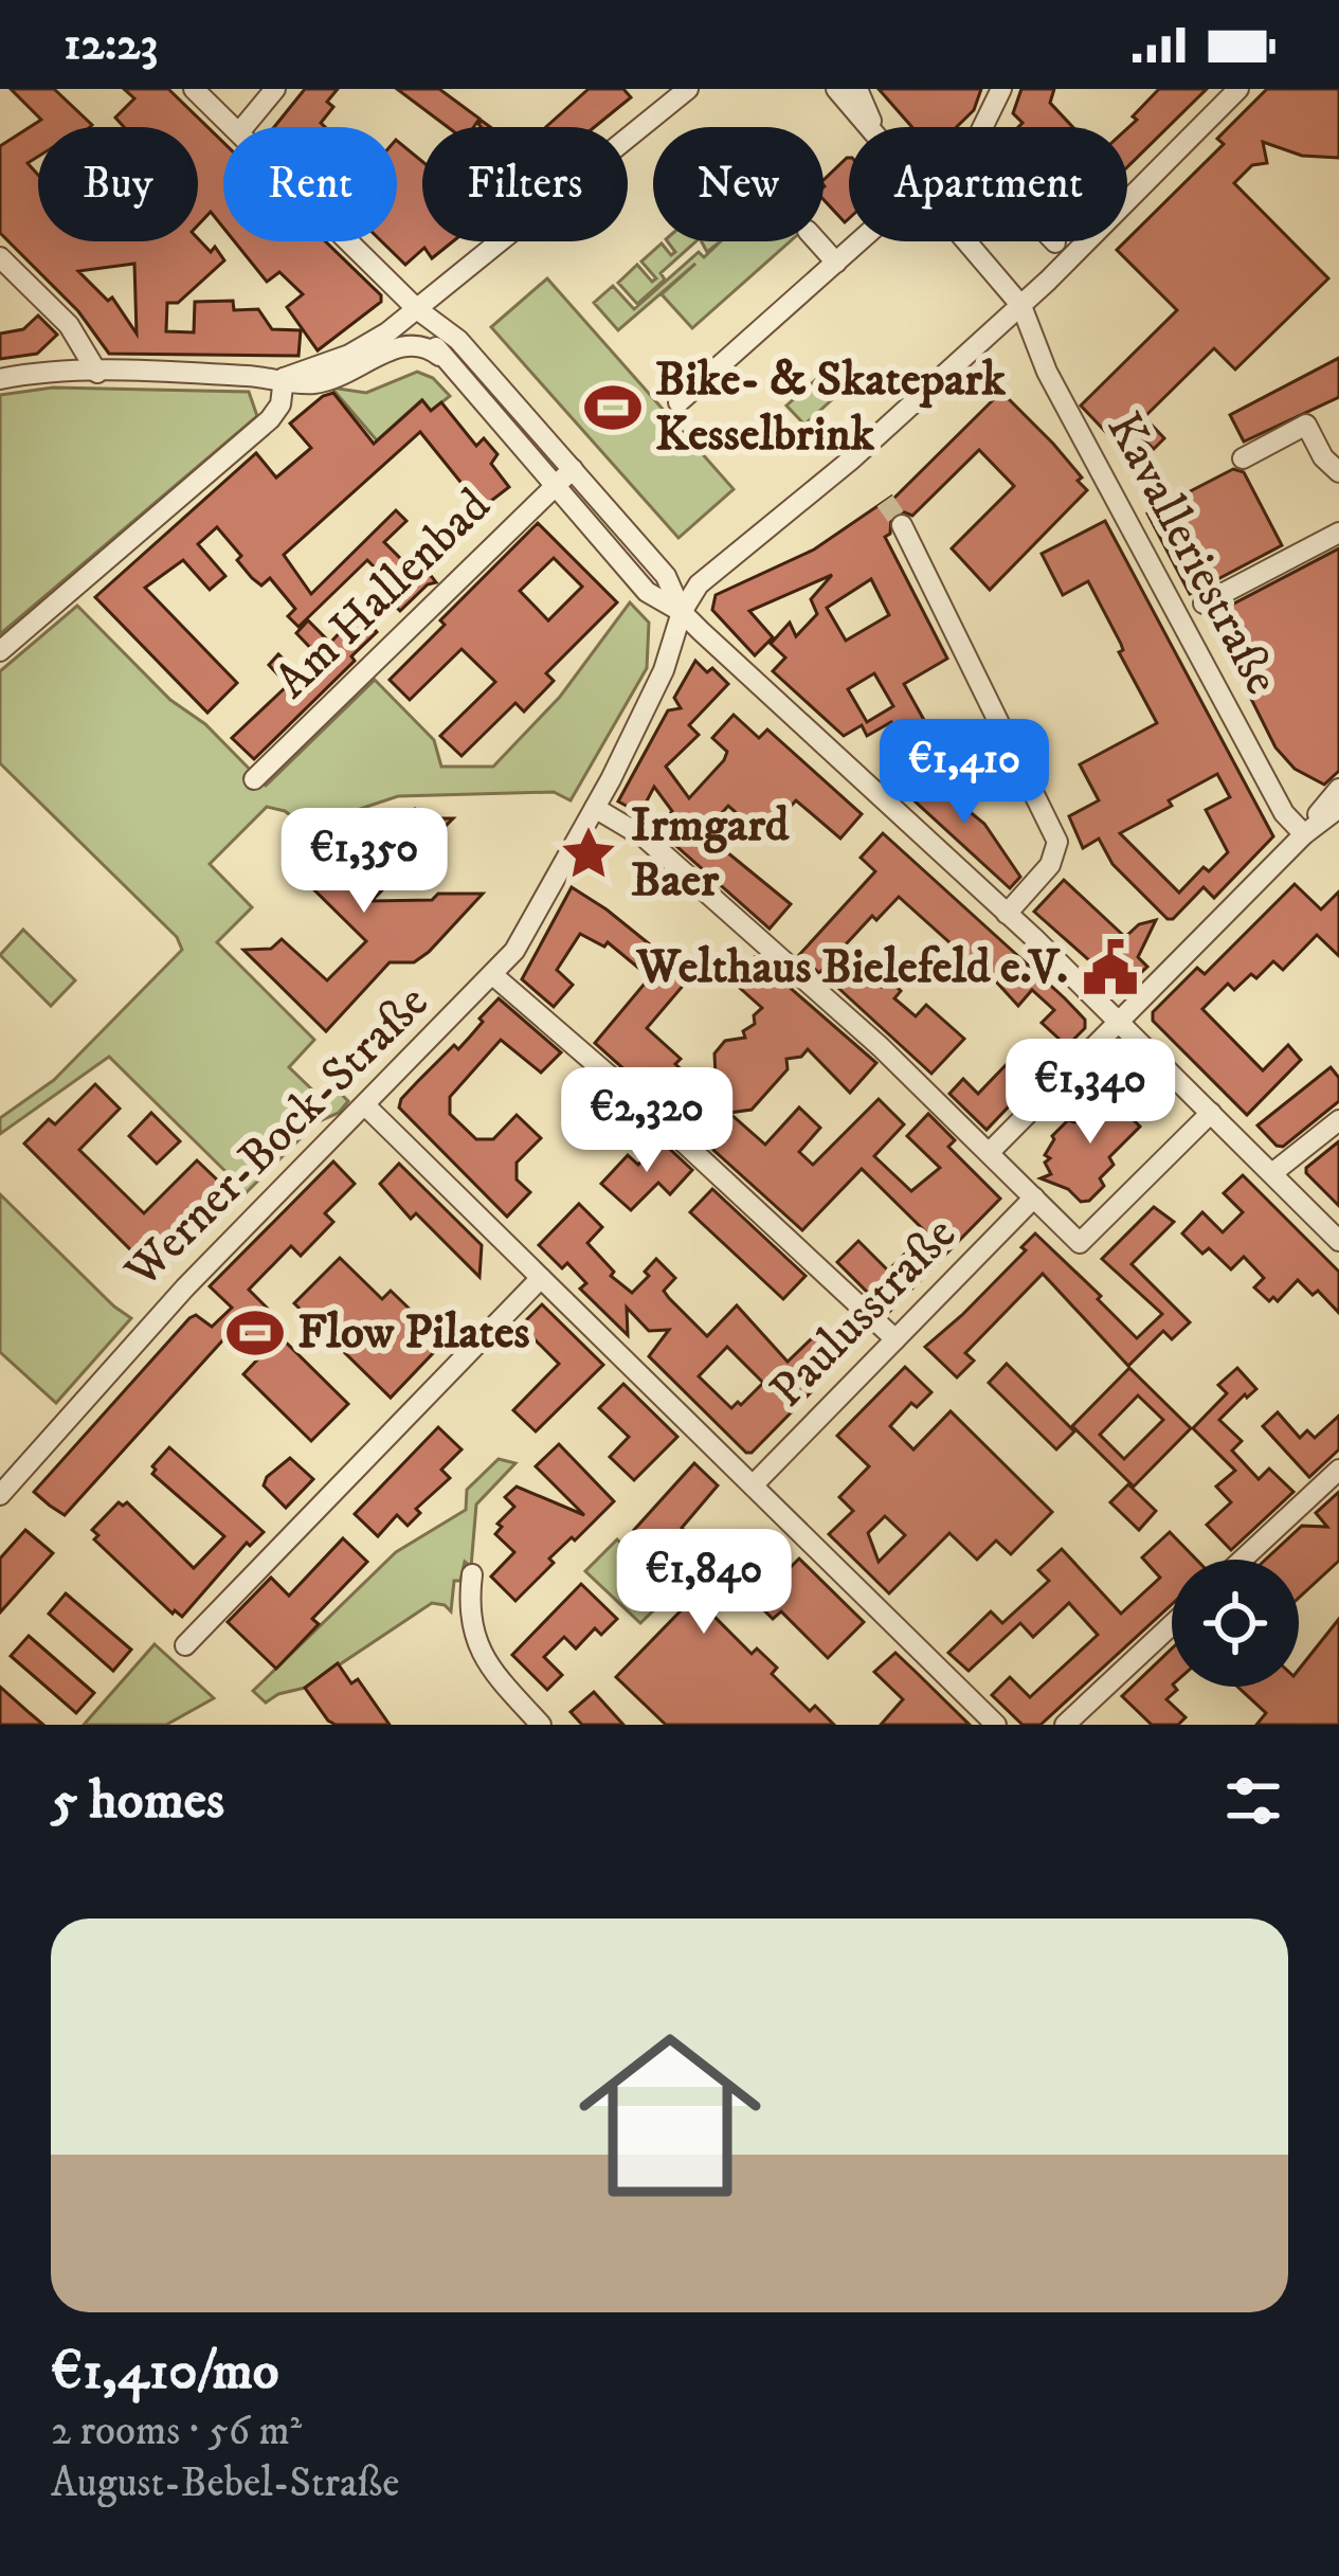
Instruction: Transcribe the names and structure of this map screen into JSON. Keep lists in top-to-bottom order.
{
  "streets": {
    "street": [
      "Kavalleriestraße",
      "Am Hallenbad",
      "Werner-Bock-Straße",
      "Paulusstraße"
    ]
  },
  "places": {
    "sports": ["Bike- & Skatepark Kesselbrink", "Flow Pilates"],
    "place": ["Irmgard Baer"],
    "public building": ["Welthaus Bielefeld e.V."]
  },
  "page": {
    "status": "12:23",
    "chip": [
      "Buy",
      "Rent",
      "Filters",
      "New",
      "Apartment"
    ],
    "price": [
      "€1,410",
      "€1,350",
      "€1,340",
      "€2,320",
      "€1,840"
    ],
    "heading": "5 homes",
    "list": [
      {
        "name": "€1,410/mo",
        "note": "2 rooms · 56 m² · August-Bebel-Straße"
      }
    ]
  }
}
